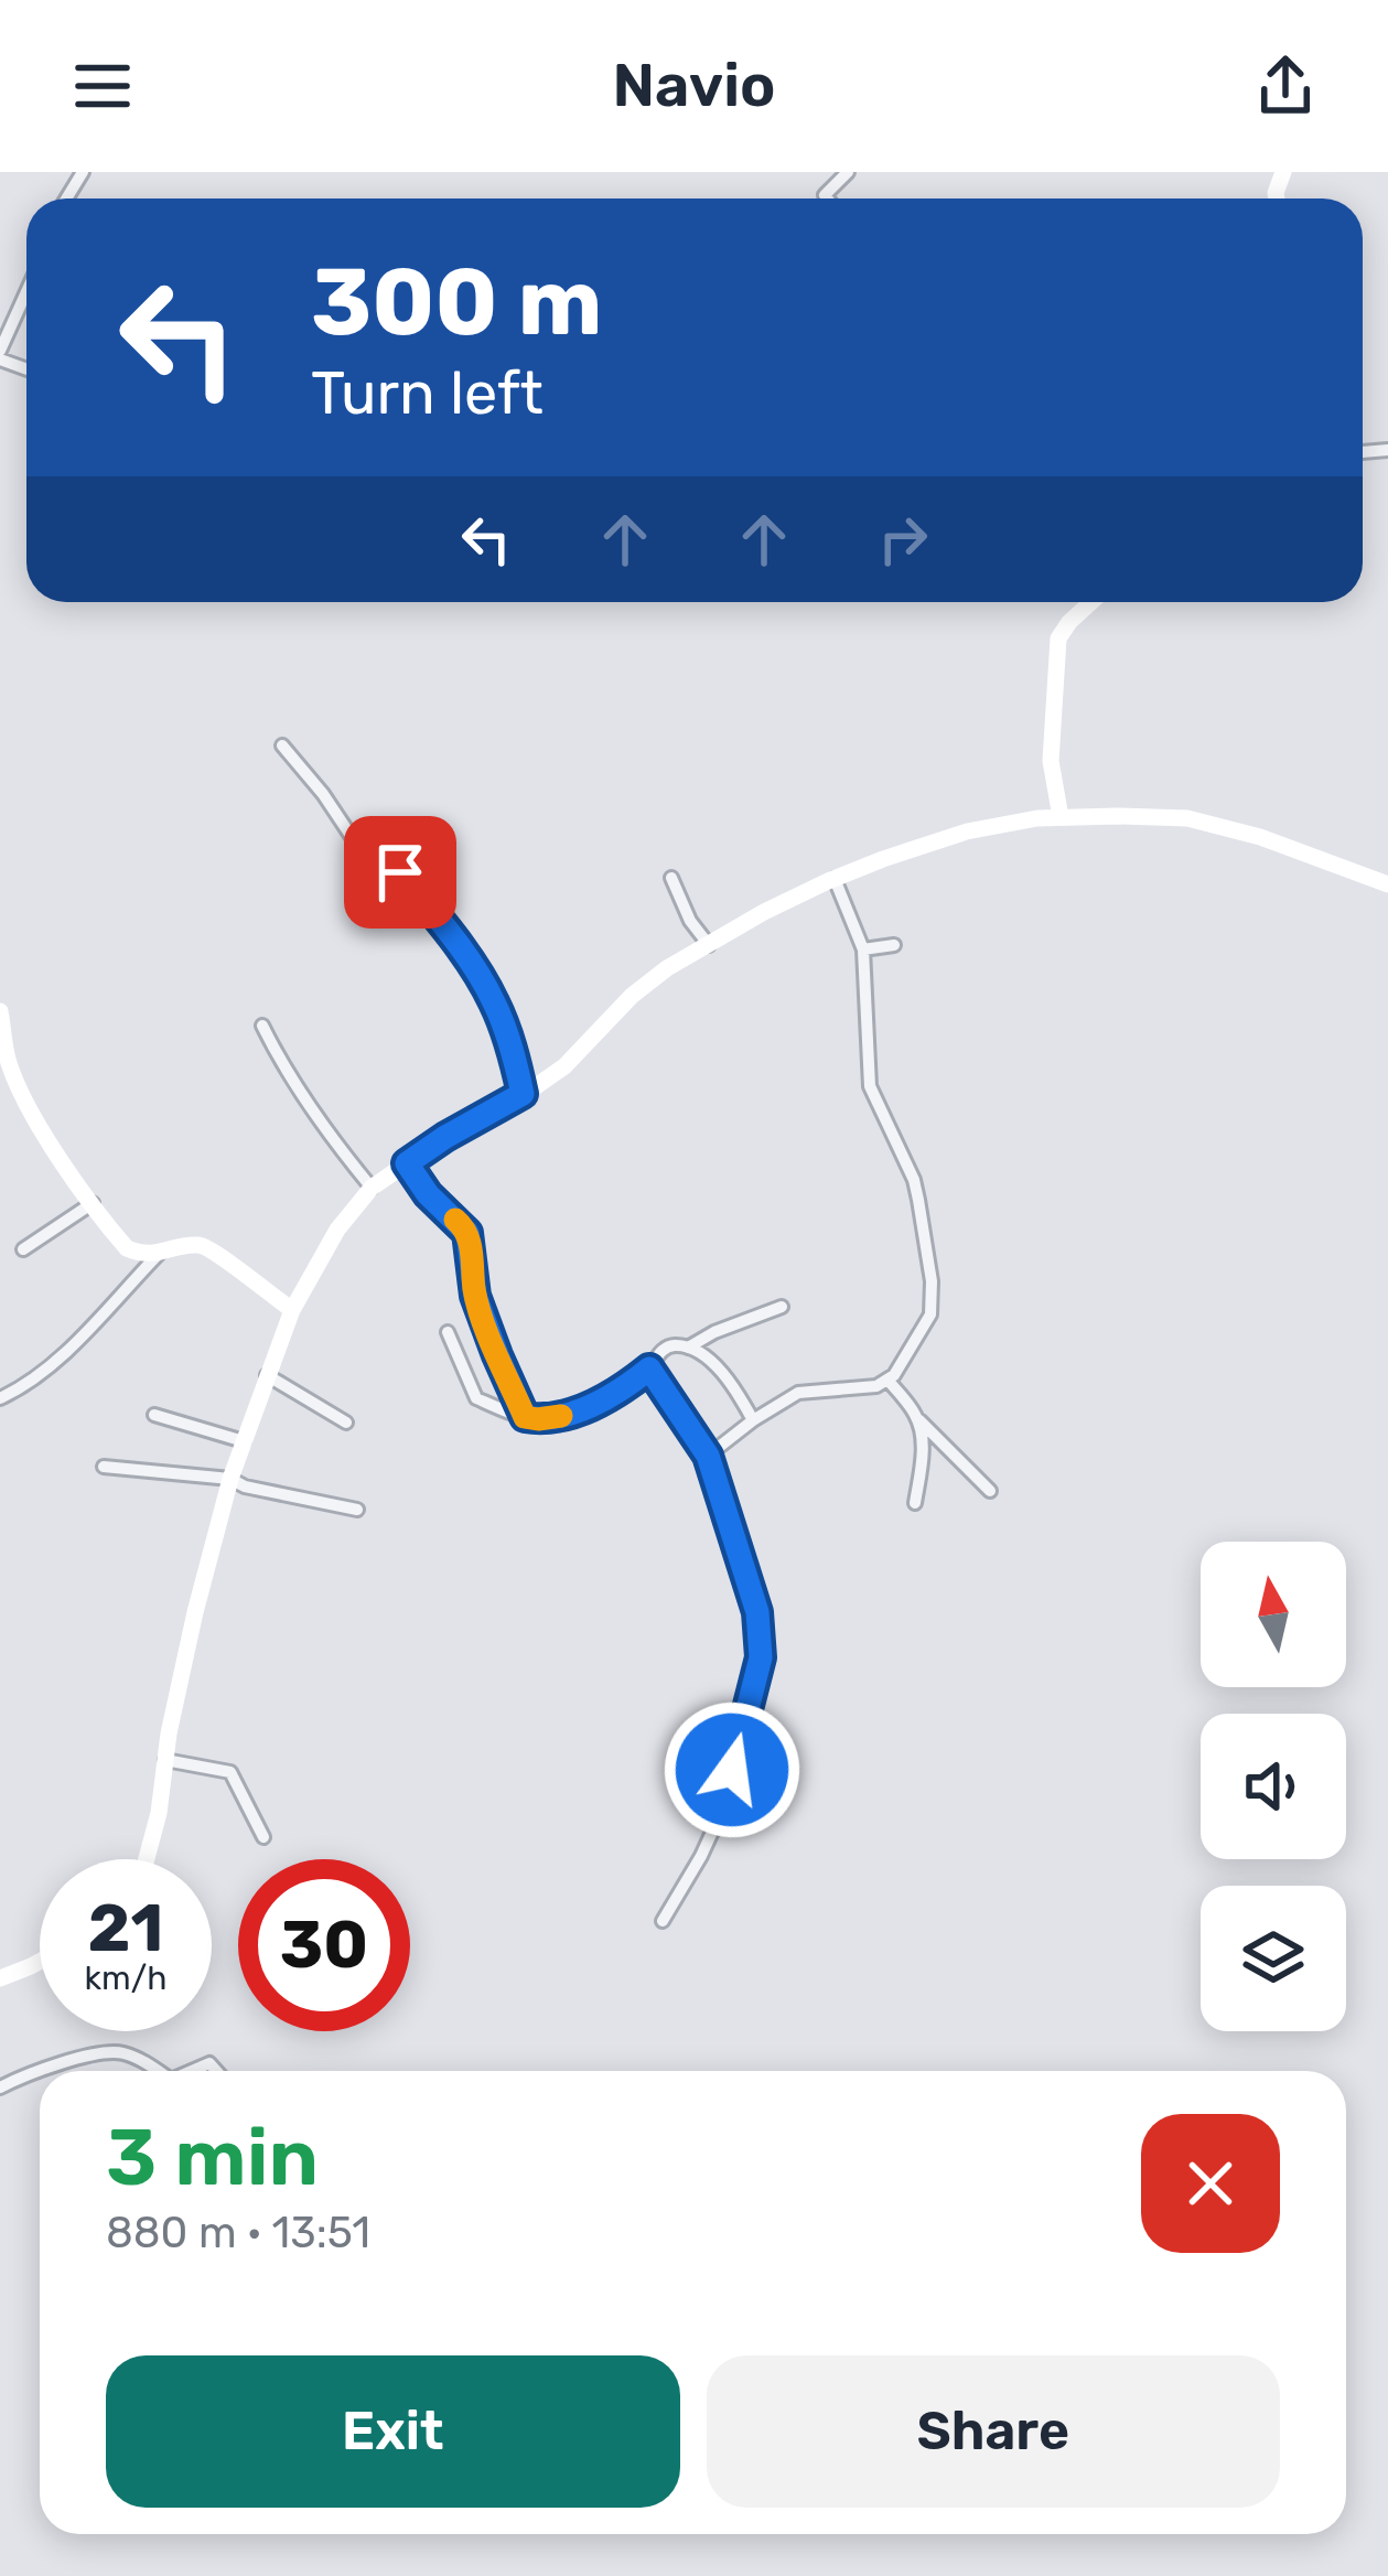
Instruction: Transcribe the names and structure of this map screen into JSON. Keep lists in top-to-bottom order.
{
  "north": "top",
  "page": {
    "header": "Navio",
    "turn": ["300 m", "Turn left"],
    "speed": "21 km/h",
    "limit": "30",
    "heading": ["3 min", "880 m · 13:51"],
    "buttons": ["Exit", "Share"]
  }
}
